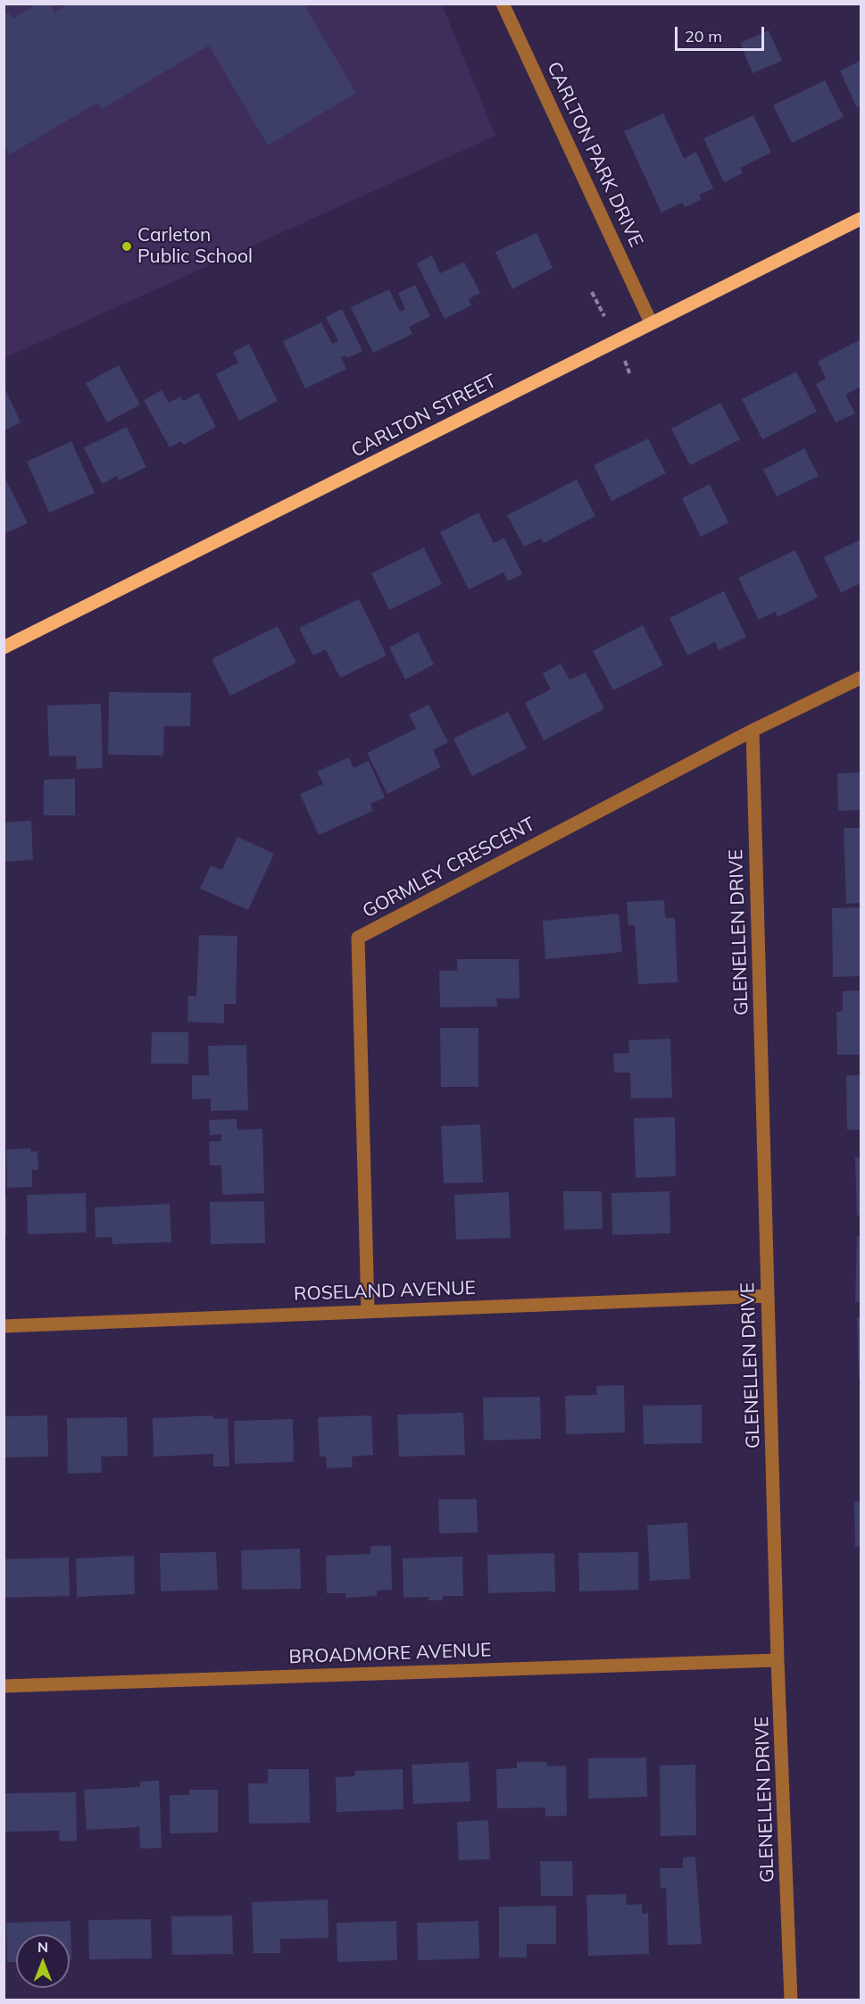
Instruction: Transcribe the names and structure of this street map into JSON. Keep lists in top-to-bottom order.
{
  "streets": {
    "main road": ["CARLTON STREET"],
    "street": [
      "CARLTON PARK DRIVE",
      "GORMLEY CRESCENT",
      "GLENELLEN DRIVE",
      "ROSELAND AVENUE",
      "BROADMORE AVENUE"
    ]
  },
  "crossings": [
    ["CARLTON PARK DRIVE", "CARLTON STREET"],
    ["GORMLEY CRESCENT", "GLENELLEN DRIVE"],
    ["GORMLEY CRESCENT", "ROSELAND AVENUE"],
    ["GLENELLEN DRIVE", "ROSELAND AVENUE"],
    ["GLENELLEN DRIVE", "BROADMORE AVENUE"]
  ],
  "places": ["Carleton Public School"],
  "scale_bar": "20 m",
  "north": "top"
}
